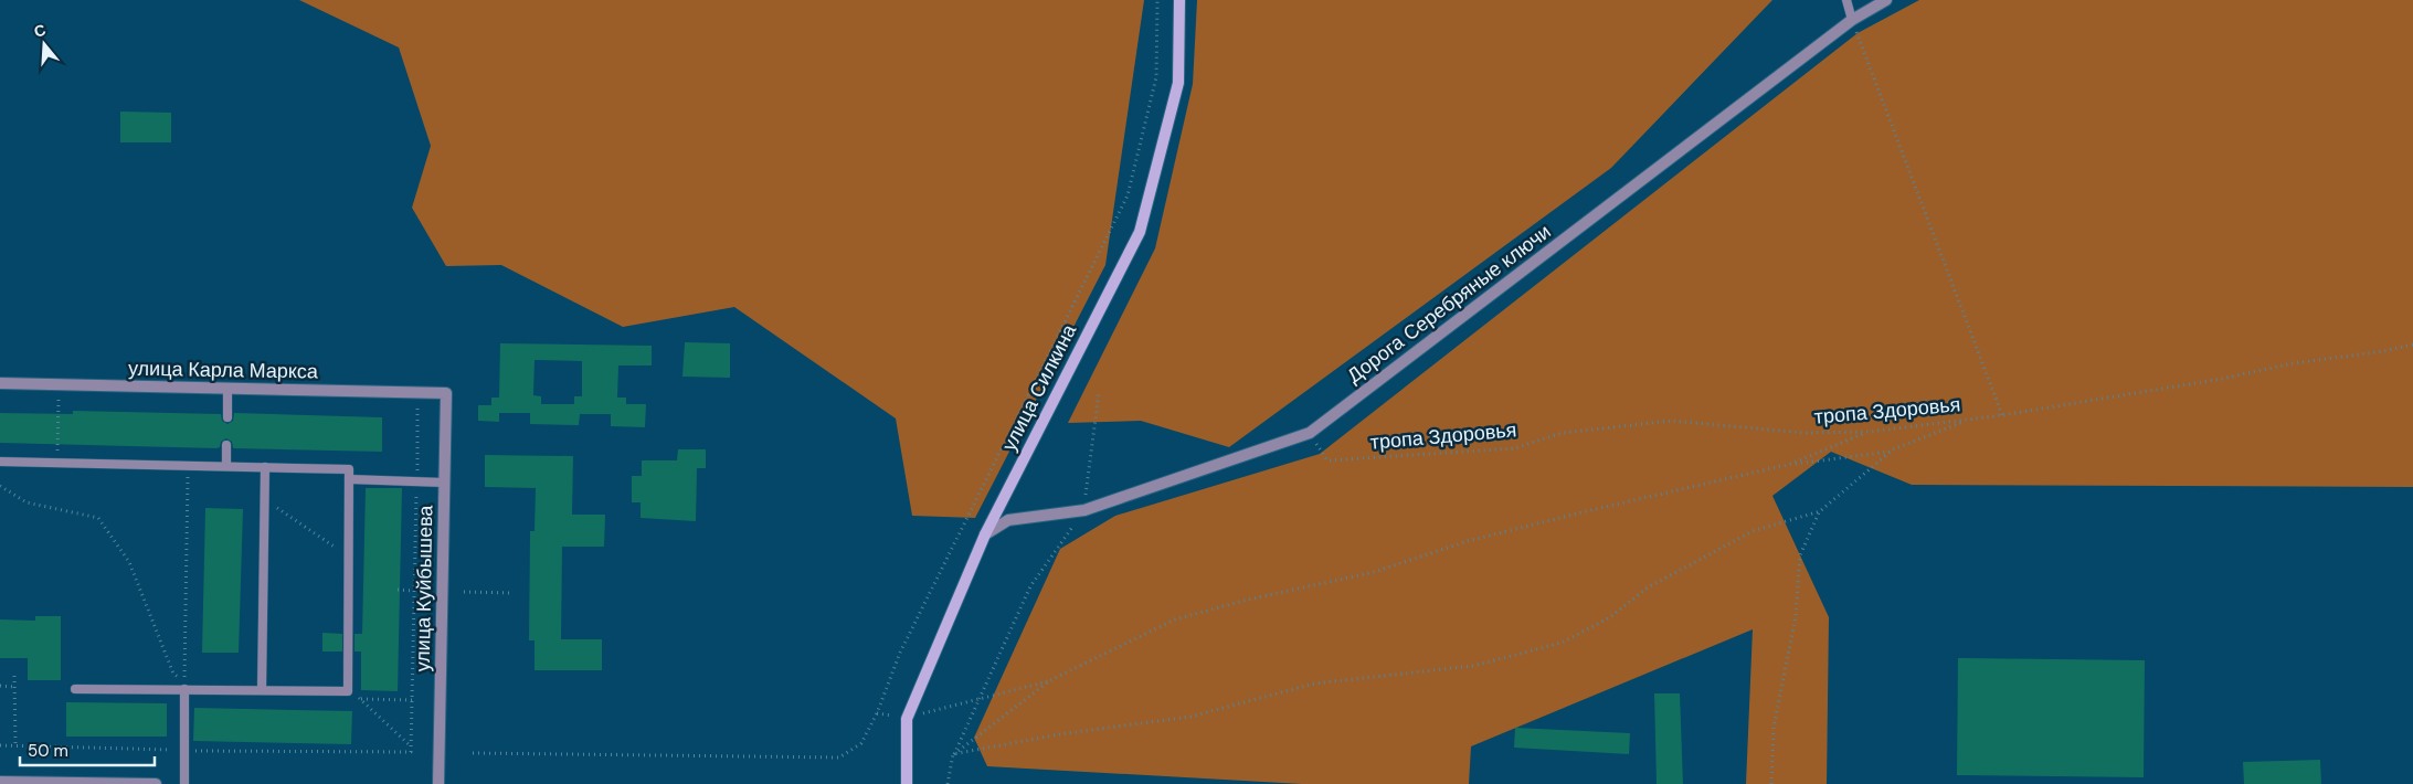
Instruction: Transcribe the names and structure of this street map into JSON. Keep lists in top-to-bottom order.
{
  "streets": {
    "main road": ["улица Силкина"],
    "street": ["Дорога Серебряные ключи", "улица Карла Маркса", "улица Куйбышева"],
    "path": ["тропа Здоровья"]
  },
  "crossings": [
    ["Дорога Серебряные ключи", "улица Силкина"],
    ["Дорога Серебряные ключи", "тропа Здоровья"],
    ["улица Карла Маркса", "улица Куйбышева"]
  ],
  "scale_bar": "50 m",
  "north": "top"
}
